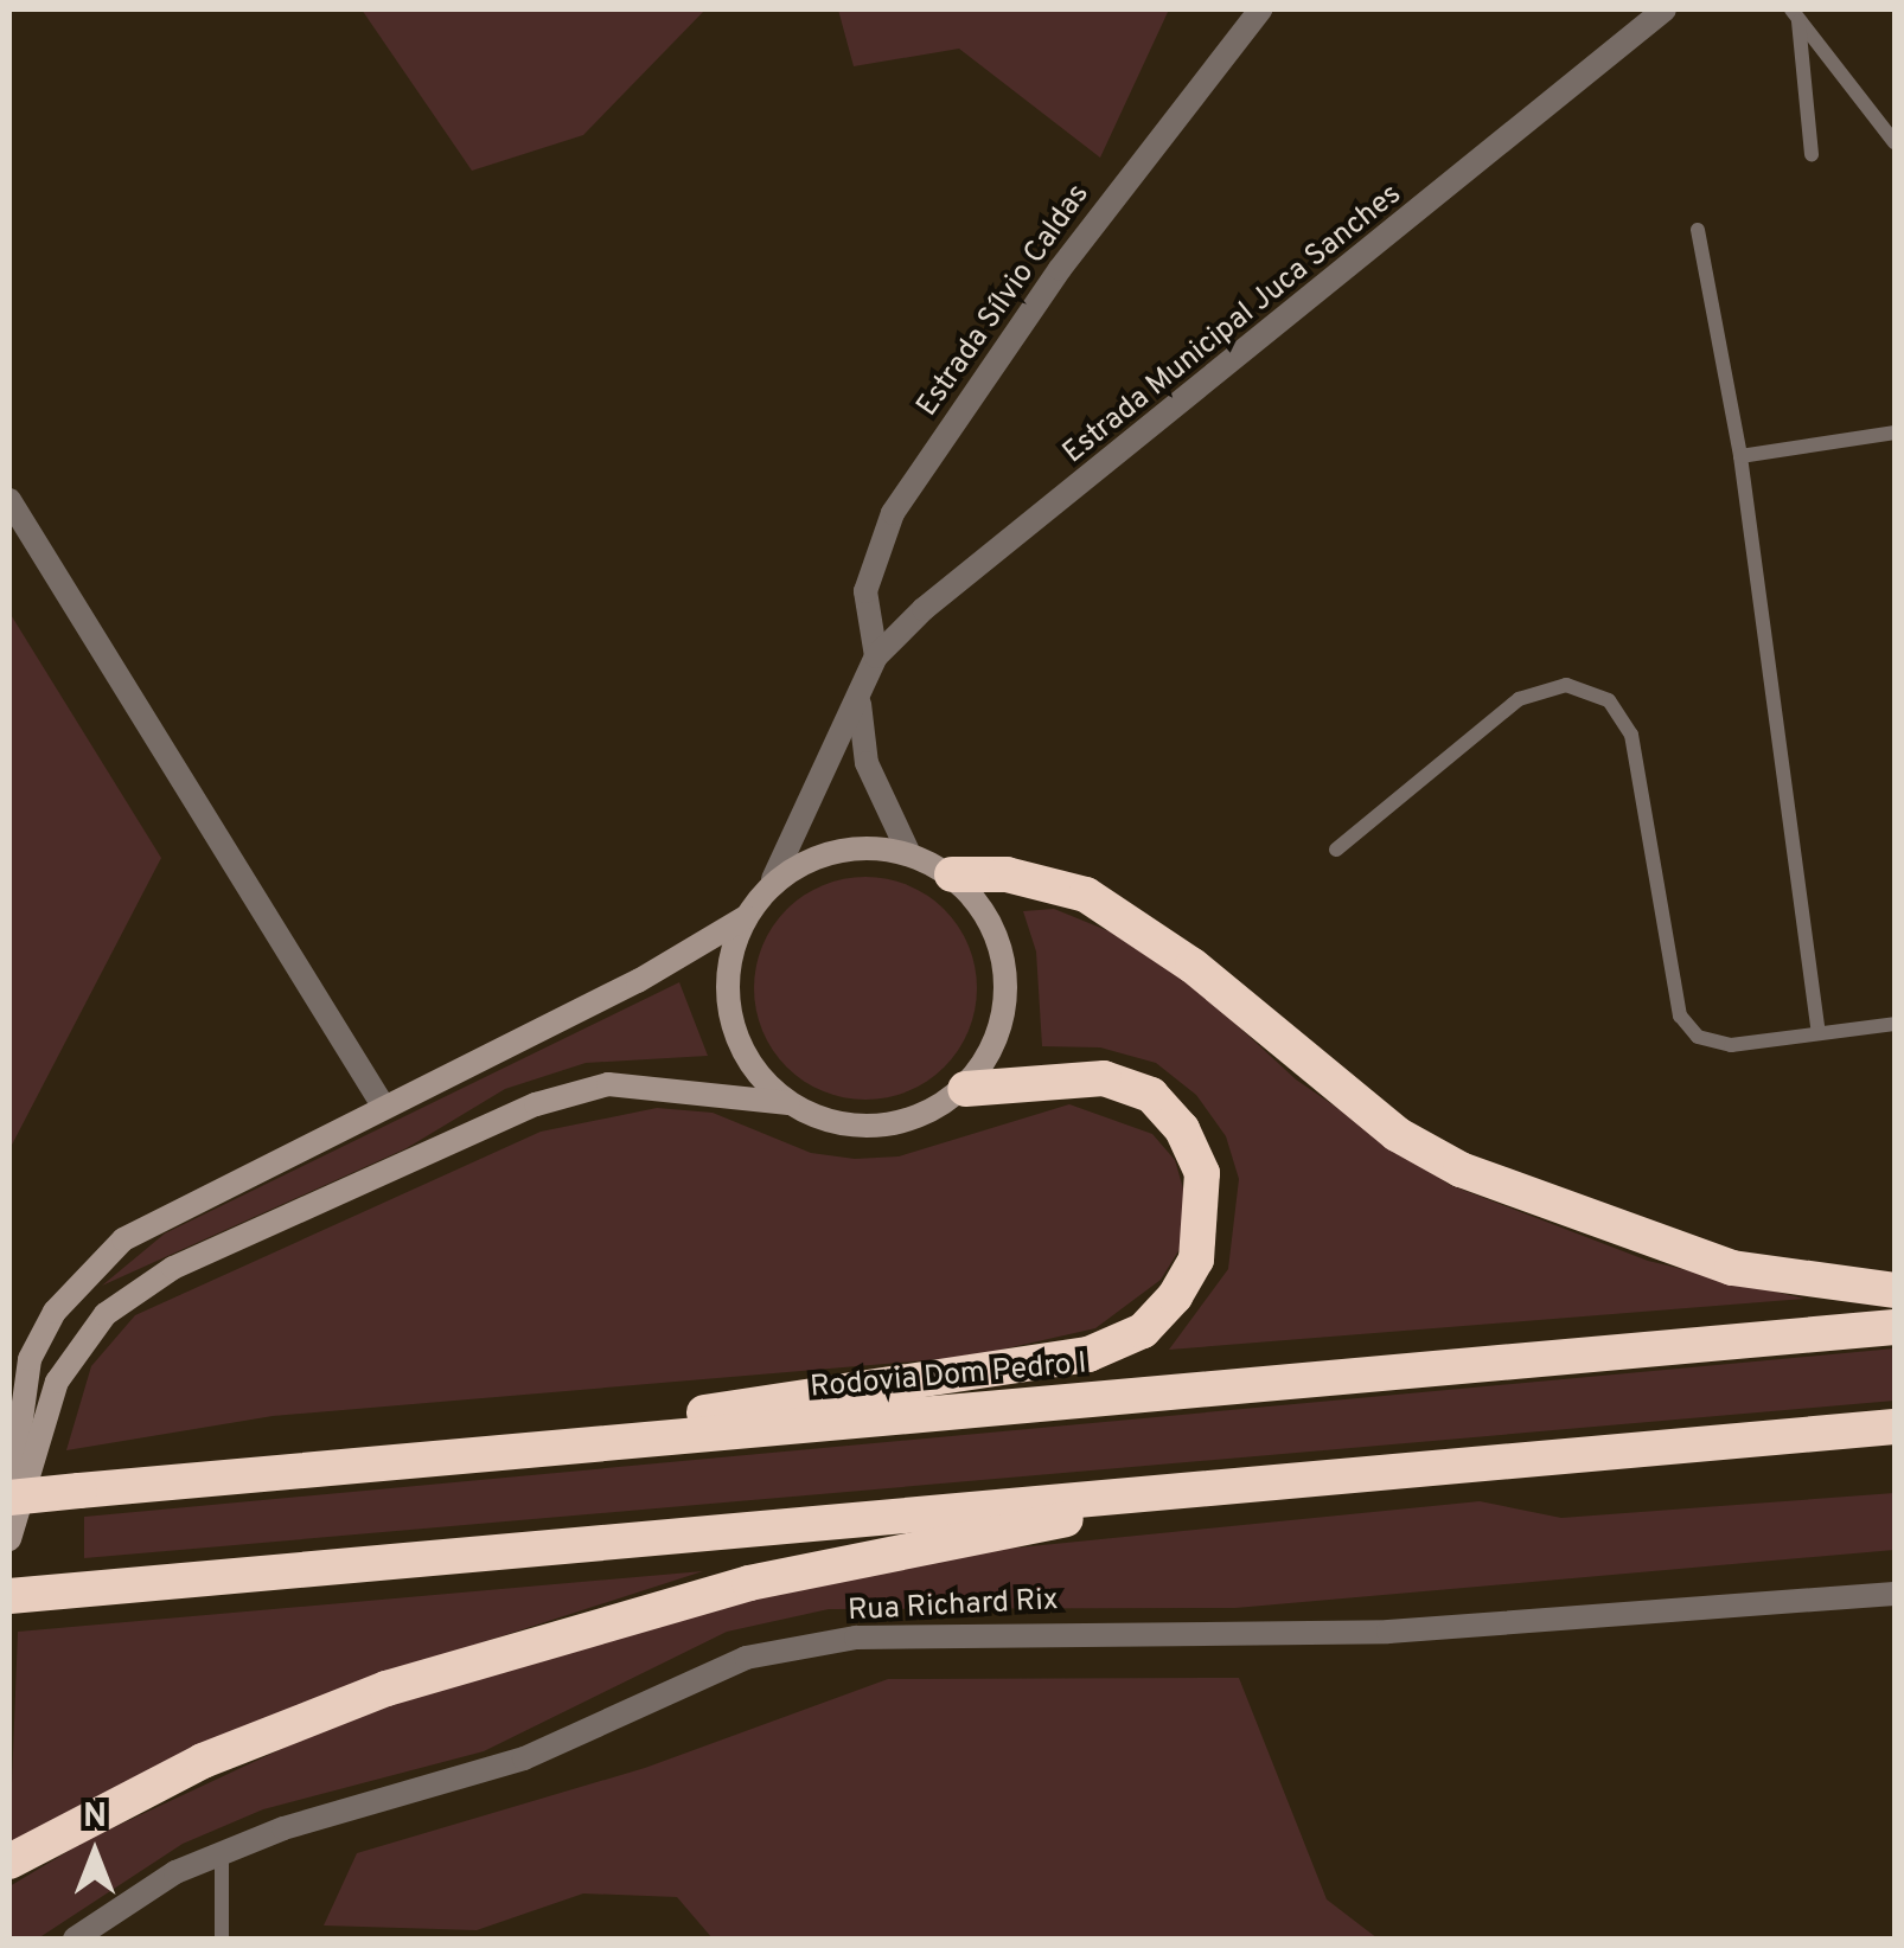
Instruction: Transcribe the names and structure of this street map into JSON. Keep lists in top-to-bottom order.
{
  "streets": {
    "highway": ["Rodovia Dom Pedro I"],
    "street": ["Estrada Sílvio Caldas", "Estrada Municipal Juca Sanches", "Rua Richard Rix"]
  },
  "crossings": [
    ["Estrada Sílvio Caldas", "Estrada Municipal Juca Sanches"]
  ],
  "north": "top"
}
